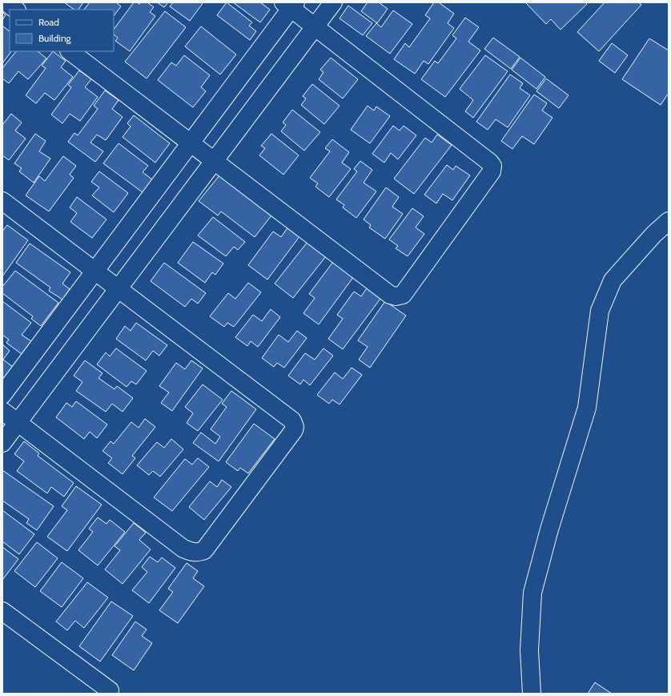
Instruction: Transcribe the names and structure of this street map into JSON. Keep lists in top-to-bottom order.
{
  "legend": ["Road", "Building"]
}
